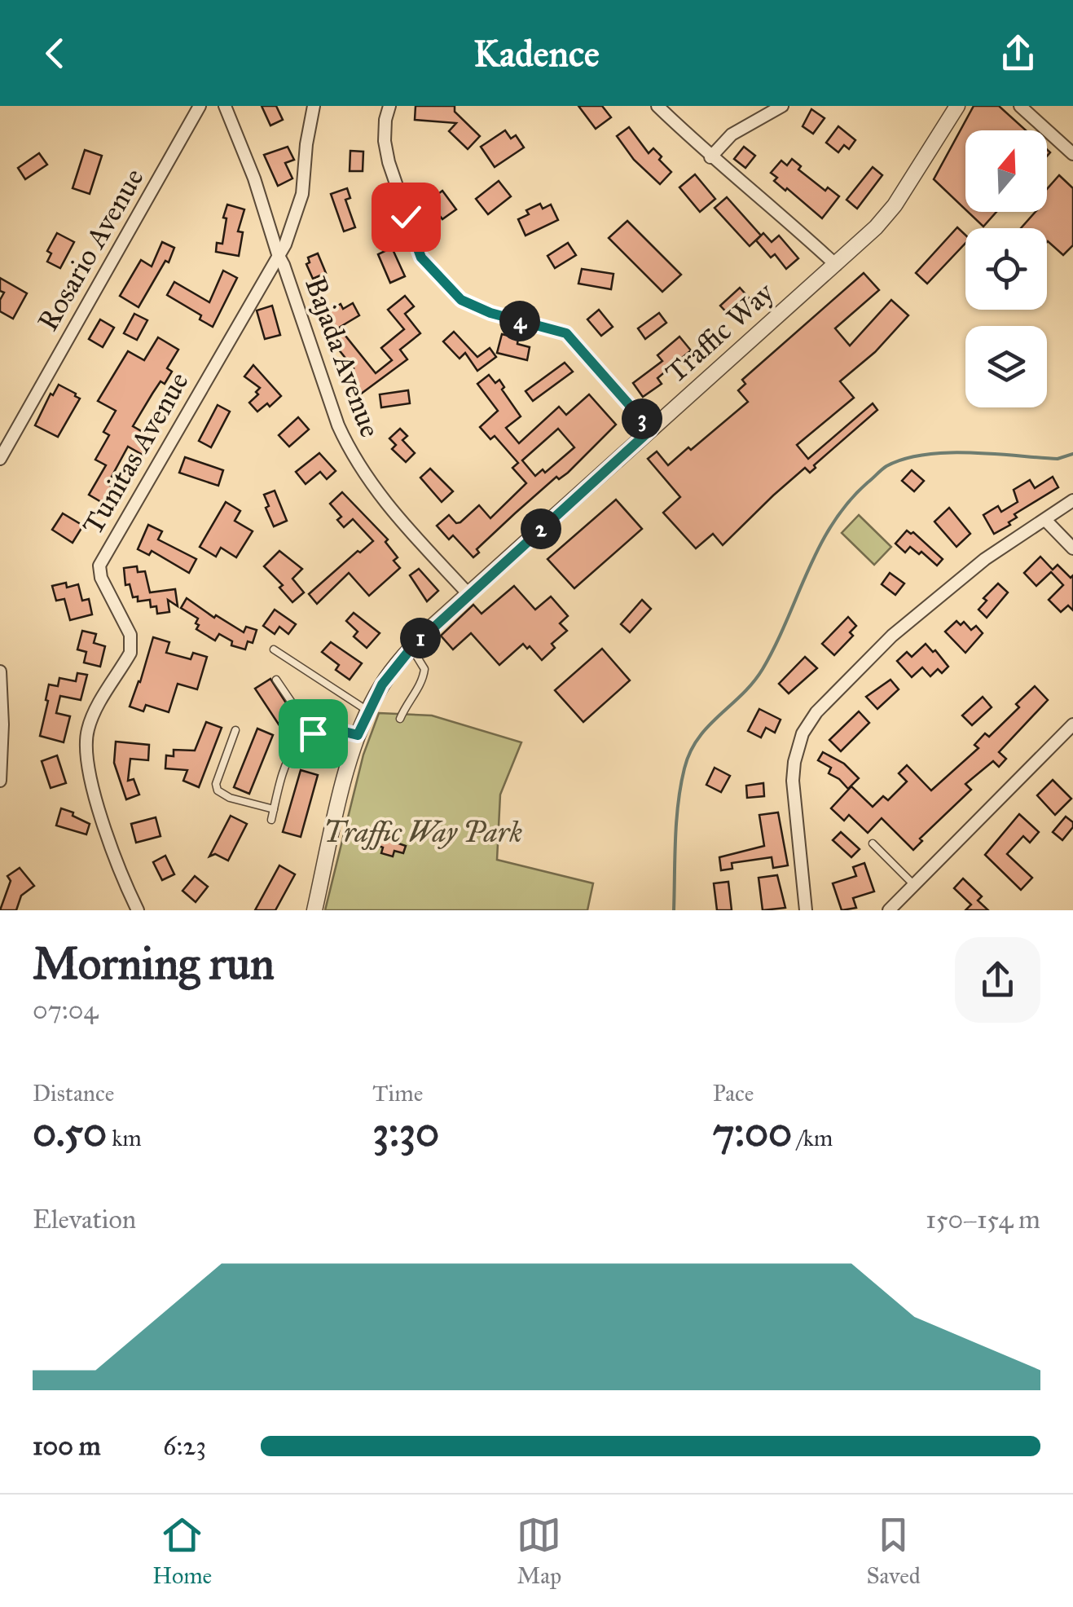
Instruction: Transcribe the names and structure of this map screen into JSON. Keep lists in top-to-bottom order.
{
  "streets": {
    "street": [
      "Rosario Avenue",
      "Traffic Way",
      "Bajada Avenue",
      "Tunitas Avenue"
    ]
  },
  "crossings": [
    ["Traffic Way", "Bajada Avenue"],
    ["Bajada Avenue", "Tunitas Avenue"]
  ],
  "parks": ["Traffic Way Park"],
  "north": "top",
  "page": {
    "header": "Kadence",
    "pins": [
      "4",
      "3",
      "2",
      "1"
    ],
    "heading": ["Morning run", "07:04"],
    "stats": [
      ["Distance", "0.50 km"],
      ["Time", "3:30"],
      ["Pace", "7:00 /km"]
    ],
    "chart": ["Elevation", "150–154 m"],
    "list": [
      {
        "name": "100 m",
        "note": "6:23"
      }
    ],
    "tabs": ["Home", "Map", "Saved"]
  }
}
